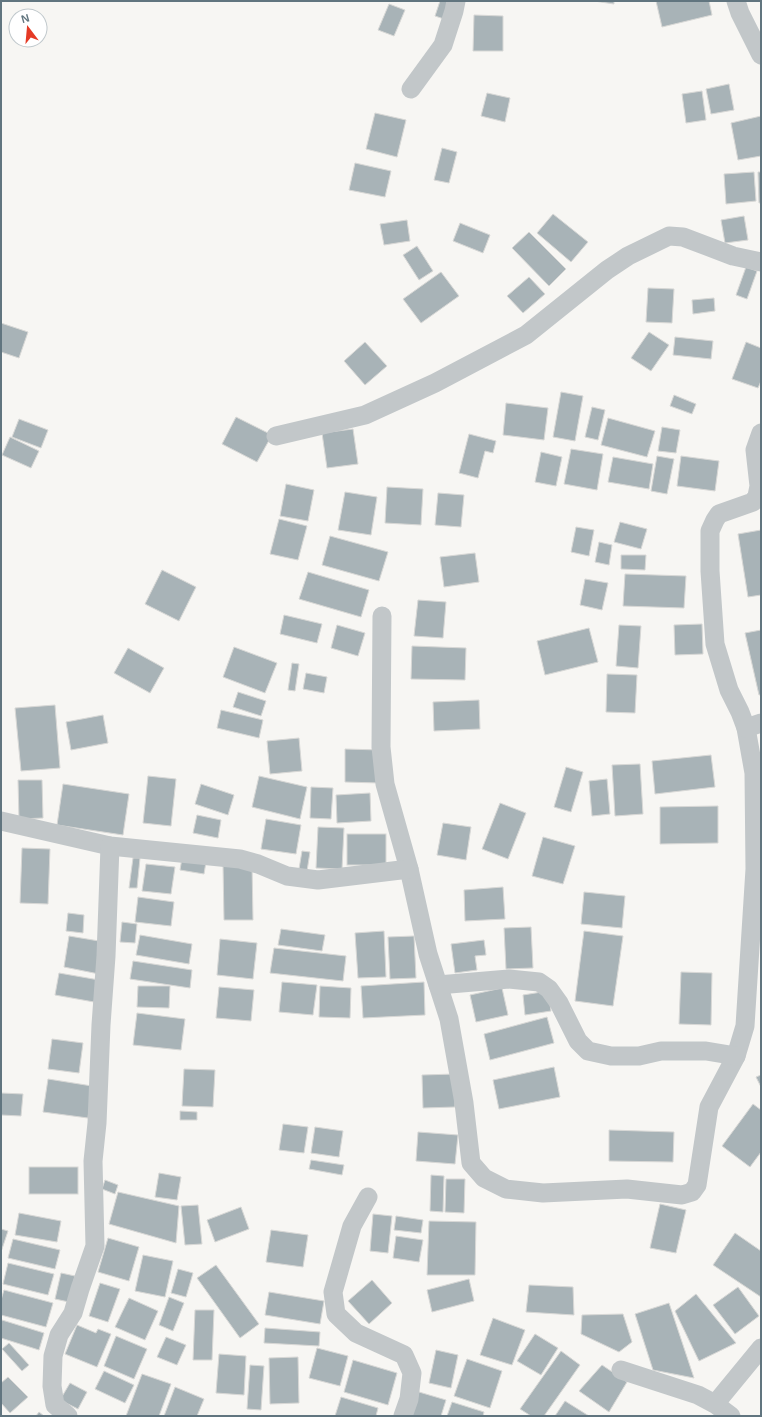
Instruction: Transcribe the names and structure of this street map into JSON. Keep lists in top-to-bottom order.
{
  "north": "top"
}
